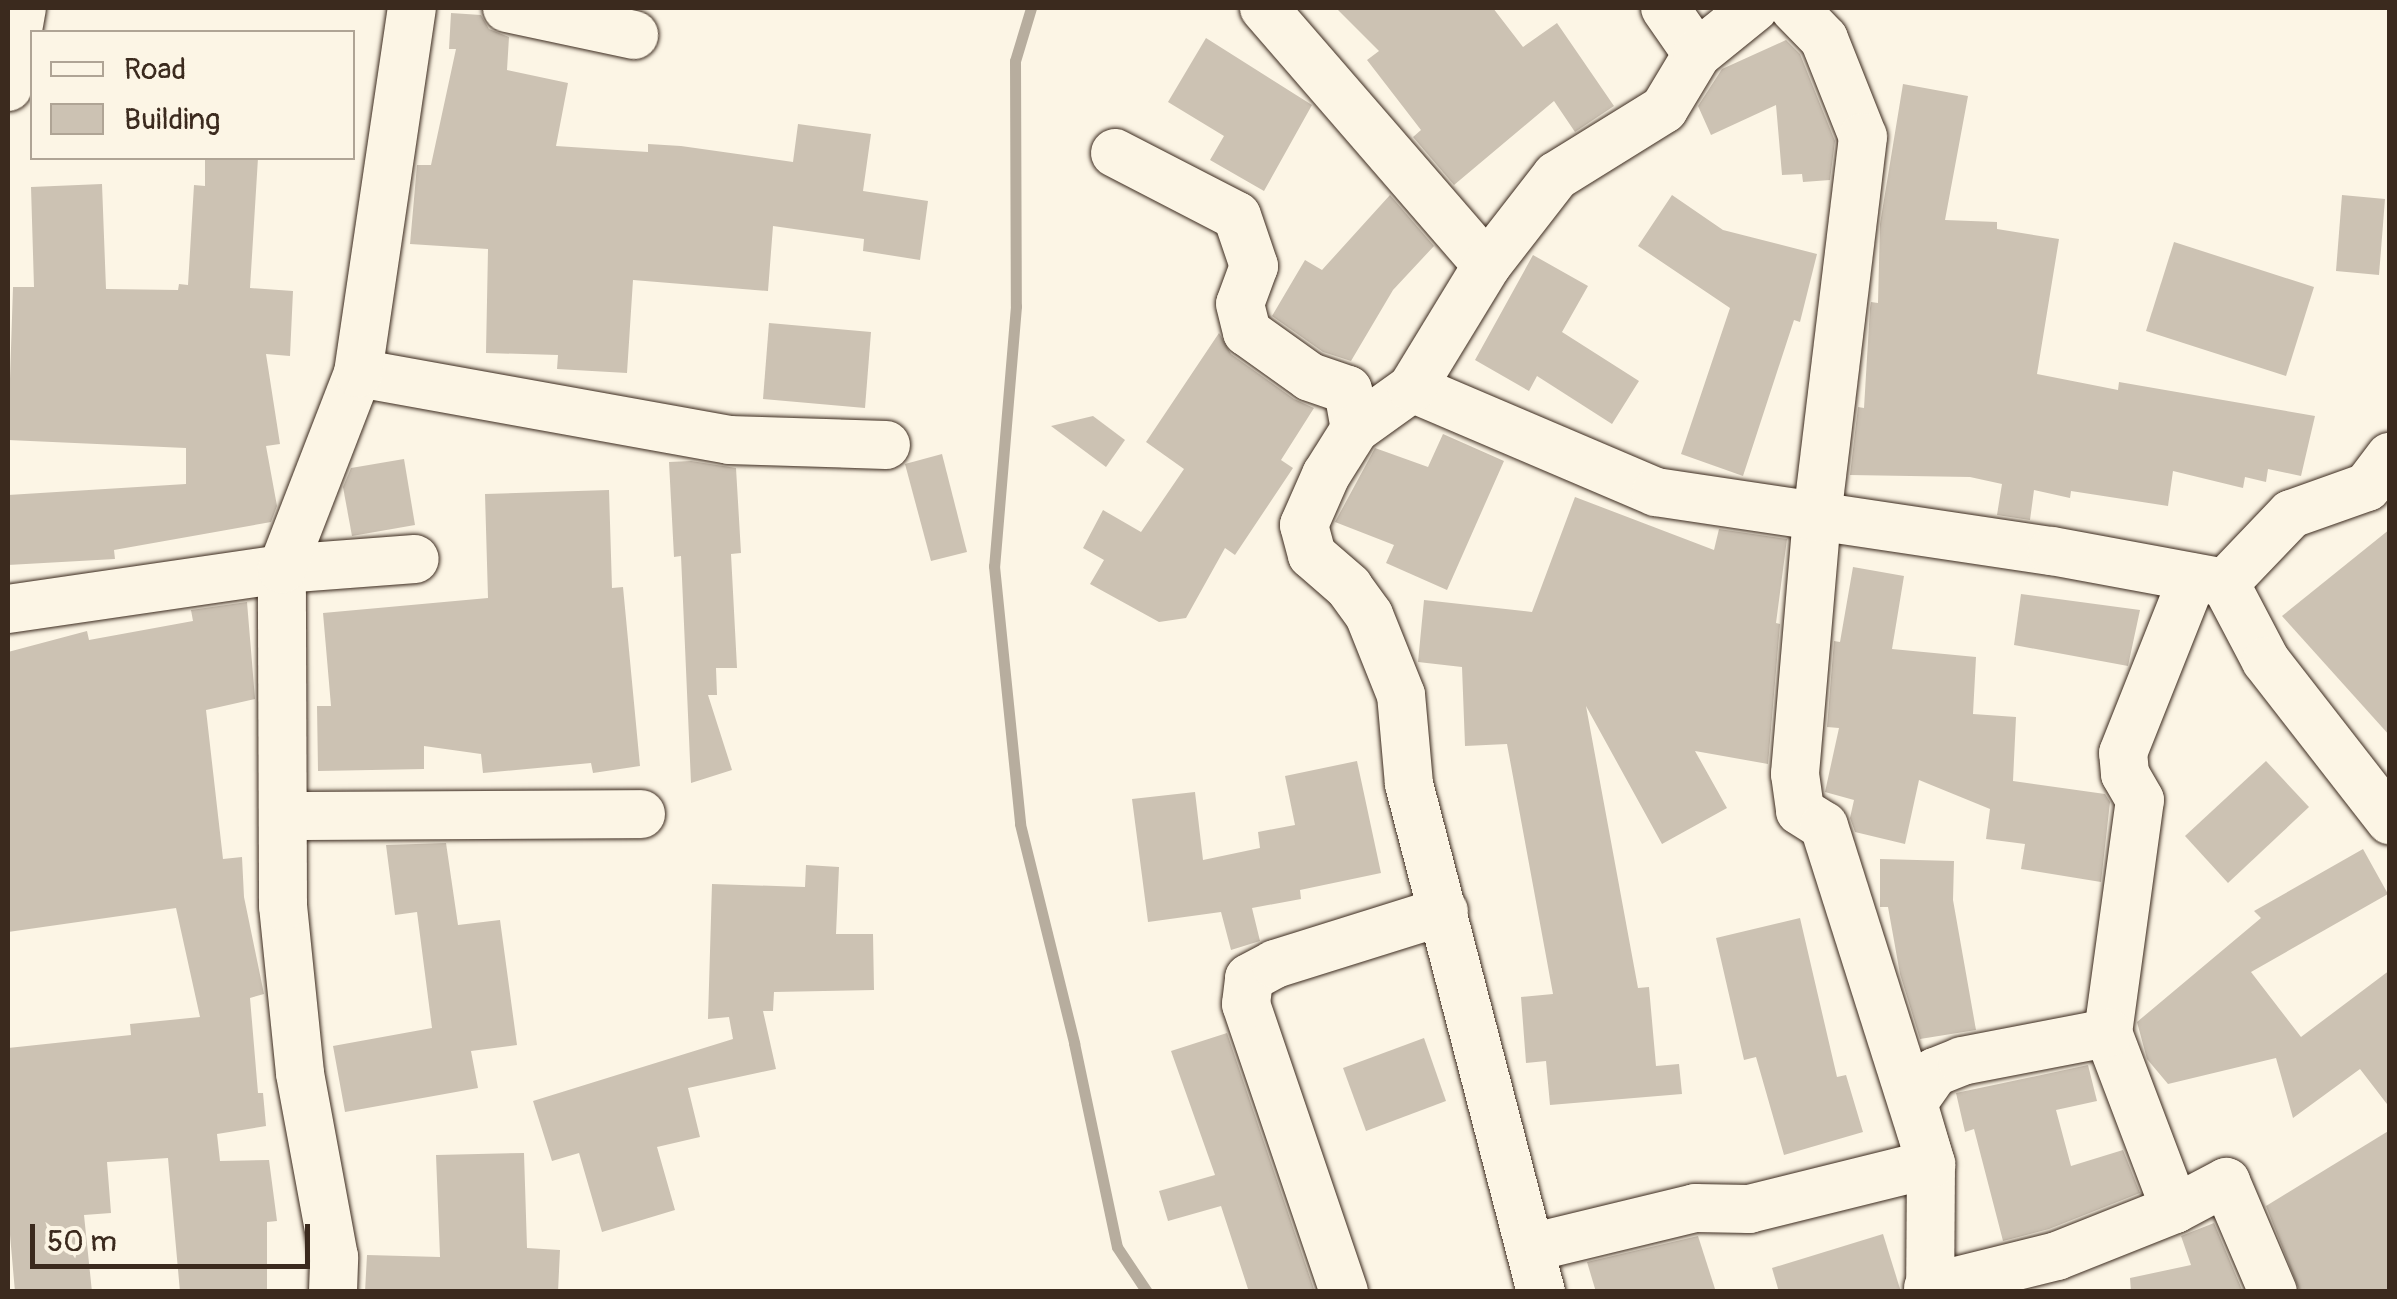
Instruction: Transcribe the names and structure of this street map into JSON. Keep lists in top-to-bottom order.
{
  "legend": ["Road", "Building"],
  "scale_bar": "50 m"
}
